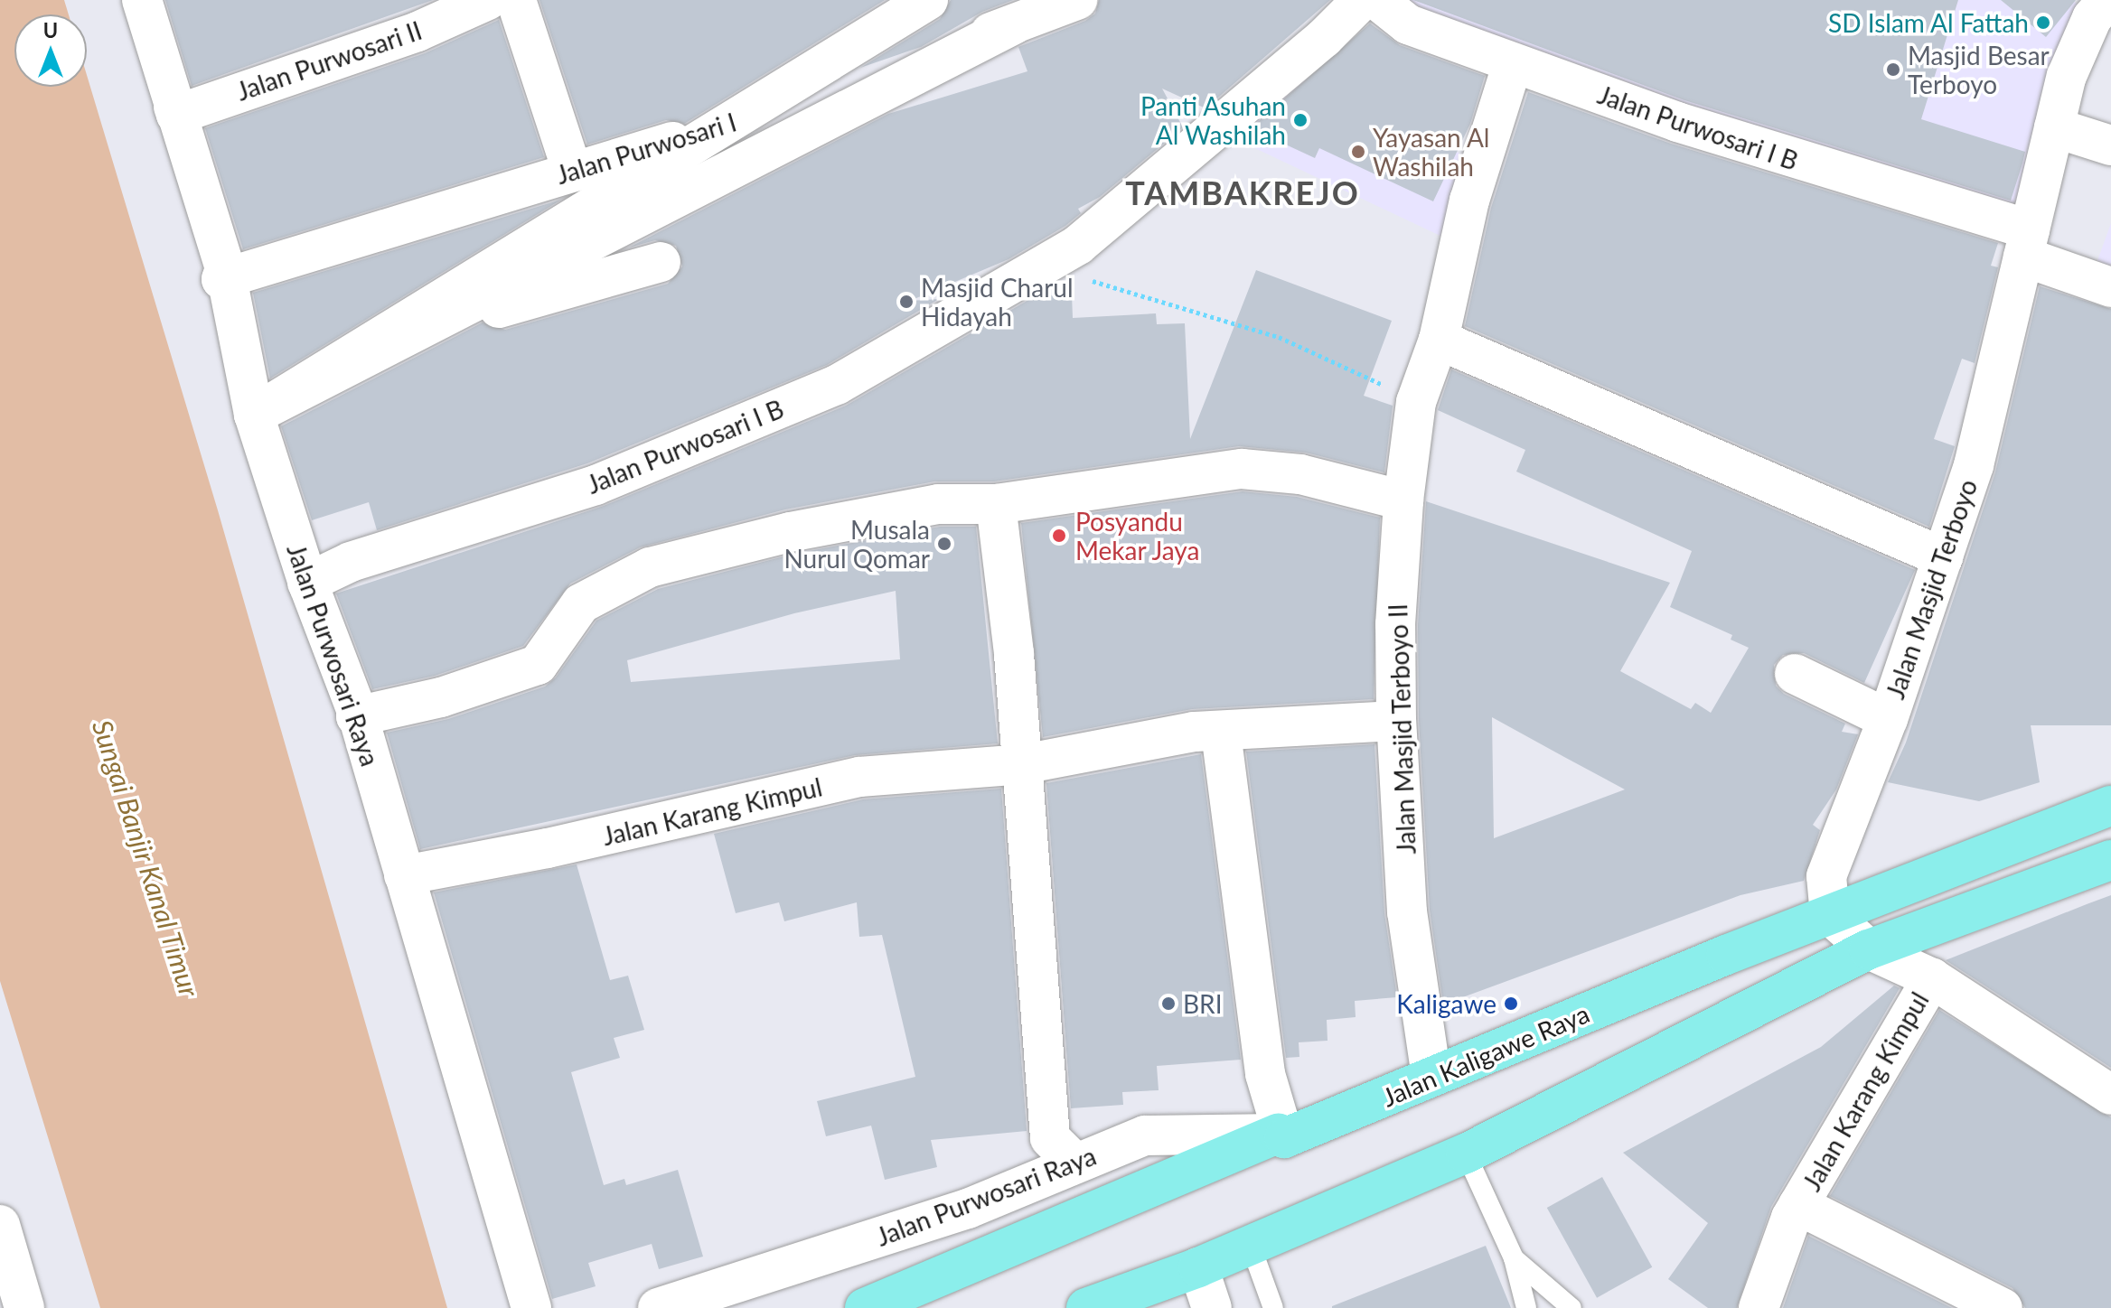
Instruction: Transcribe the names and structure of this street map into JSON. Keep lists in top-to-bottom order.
{
  "streets": {
    "highway": ["Jalan Kaligawe Raya"],
    "street": [
      "Jalan Purwosari II",
      "Jalan Purwosari I B",
      "Jalan Purwosari I",
      "Jalan Masjid Terboyo",
      "Jalan Purwosari Raya",
      "Jalan Masjid Terboyo II",
      "Jalan Karang Kimpul"
    ]
  },
  "crossings": [
    ["Jalan Purwosari II", "Jalan Purwosari Raya"],
    ["Jalan Purwosari I B", "Jalan Masjid Terboyo"],
    ["Jalan Purwosari I B", "Jalan Purwosari Raya"],
    ["Jalan Purwosari I B", "Jalan Masjid Terboyo II"],
    ["Jalan Purwosari I", "Jalan Purwosari Raya"],
    ["Jalan Masjid Terboyo", "Jalan Karang Kimpul"],
    ["Jalan Masjid Terboyo", "Jalan Kaligawe Raya"],
    ["Jalan Purwosari Raya", "Jalan Karang Kimpul"],
    ["Jalan Purwosari Raya", "Jalan Kaligawe Raya"],
    ["Jalan Masjid Terboyo II", "Jalan Karang Kimpul"],
    ["Jalan Masjid Terboyo II", "Jalan Kaligawe Raya"],
    ["Jalan Karang Kimpul", "Jalan Kaligawe Raya"]
  ],
  "districts": ["TAMBAKREJO"],
  "water": ["Sungai Banjir Kanal Timur"],
  "places": [
    "SD Islam Al Fattah",
    "Masjid Besar Terboyo",
    "Panti Asuhan Al Washilah",
    "Yayasan Al Washilah",
    "Masjid Charul Hidayah",
    "Posyandu Mekar Jaya",
    "Musala Nurul Qomar",
    "BRI",
    "Kaligawe"
  ],
  "north": "top"
}
